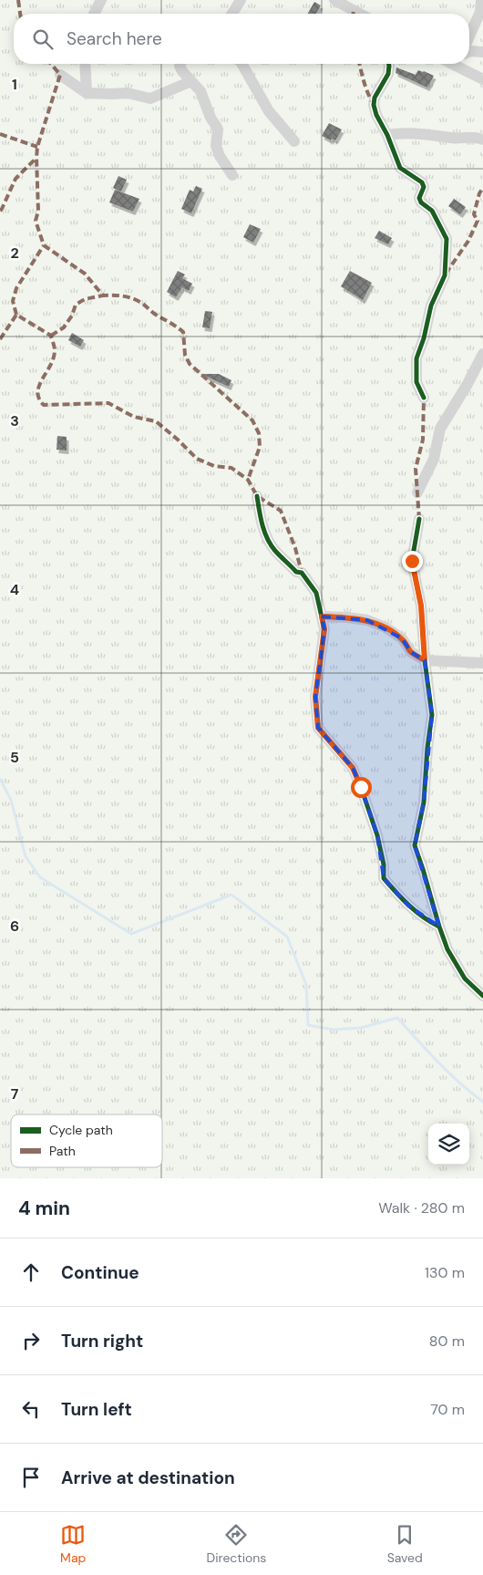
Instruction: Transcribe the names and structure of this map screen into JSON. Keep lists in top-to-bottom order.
{
  "legend": ["Cycle path", "Path"],
  "page": {
    "search": "Search here",
    "heading": ["4 min", "Walk · 280 m"],
    "list": [
      ["Continue", "130 m"],
      ["Turn right", "80 m"],
      ["Turn left", "70 m"],
      "Arrive at destination"
    ],
    "nav": ["Map", "Directions", "Saved"]
  },
  "grid": {
    "rows": [
      "1",
      "2",
      "3",
      "4",
      "5",
      "6",
      "7"
    ]
  }
}
